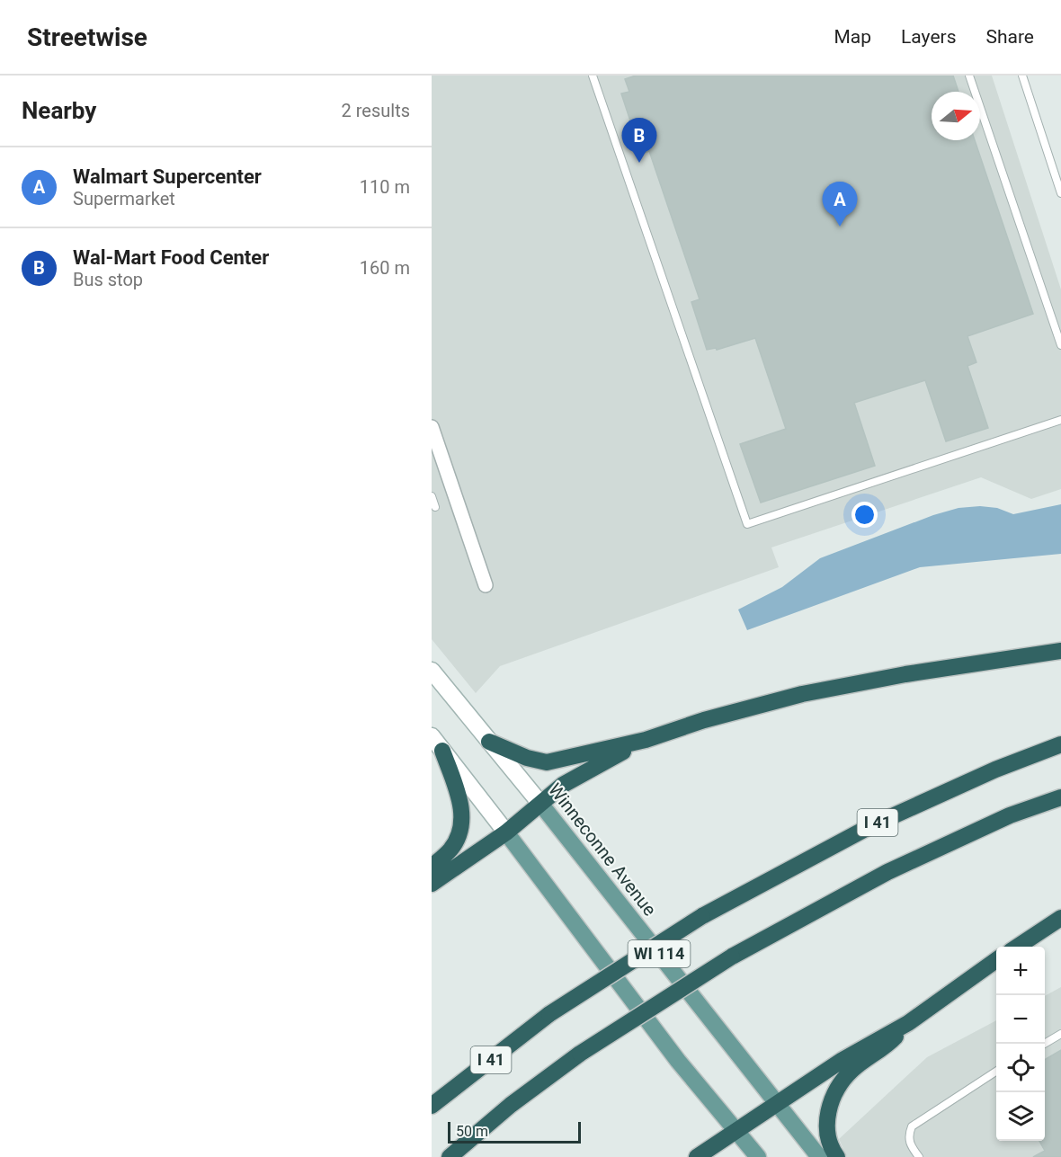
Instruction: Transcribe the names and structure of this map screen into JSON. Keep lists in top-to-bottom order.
{
  "streets": {
    "highway": ["I 41"],
    "main road": ["Winneconne Avenue", "WI 114"]
  },
  "scale_bar": "50 m",
  "north": "right",
  "page": {
    "header": "Streetwise",
    "nav": ["Map", "Layers", "Share"],
    "heading": ["Nearby", "2 results"],
    "pins": ["B", "A"],
    "list": [
      {
        "mark": "A",
        "name": "Walmart Supercenter",
        "note": "Supermarket",
        "value": "110 m"
      },
      {
        "mark": "B",
        "name": "Wal-Mart Food Center",
        "note": "Bus stop",
        "value": "160 m"
      }
    ],
    "map_buttons": ["+", "−"],
    "scale": "50 m"
  }
}
